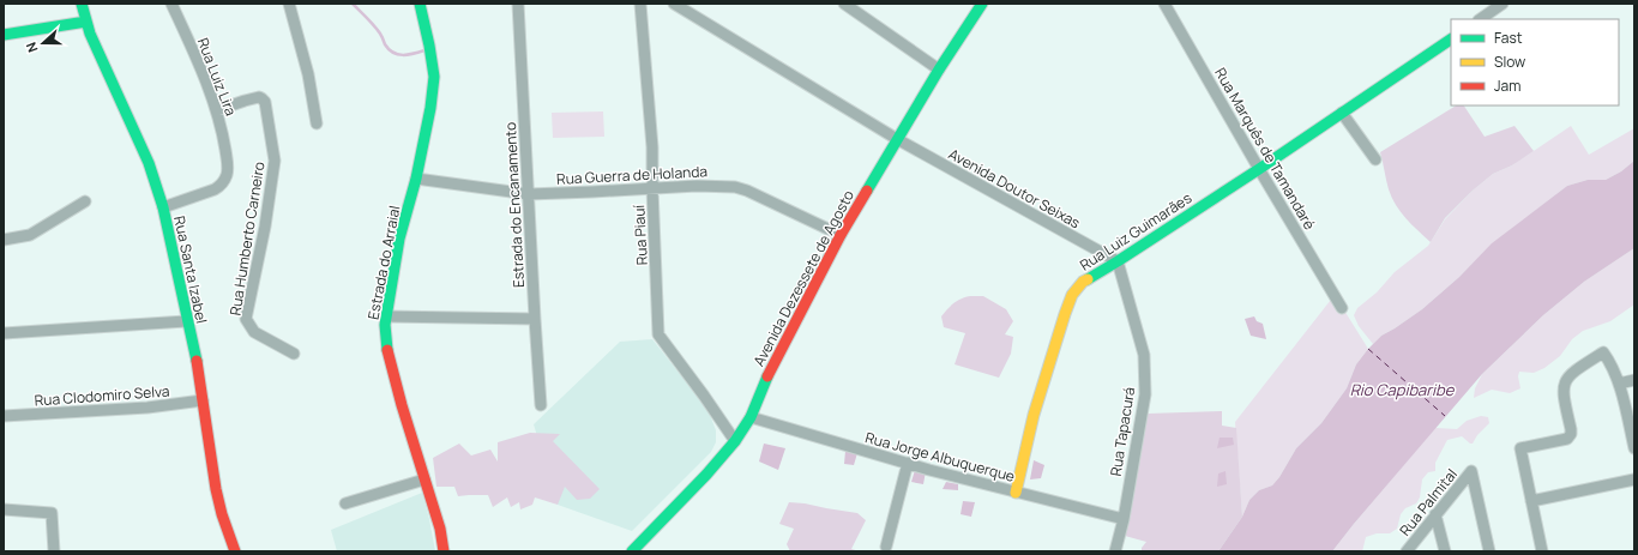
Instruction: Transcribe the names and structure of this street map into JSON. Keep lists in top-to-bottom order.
{
  "streets": {
    "street": [
      "Rua Luiz Lira",
      "Rua Marquês de Tamandaré",
      "Rua Guerra de Holanda",
      "Avenida Doutor Seixas",
      "Estrada do Encanamento",
      "Rua Luiz Guimarães",
      "Rua Piauí",
      "Rua Humberto Carneiro",
      "Estrada do Arraial",
      "Rua Santa Izabel",
      "Avenida Dezessete de Agosto",
      "Rua Clodomiro Selva",
      "Rua Tapacurá",
      "Rua Jorge Albuquerque",
      "Rua Palmital"
    ]
  },
  "crossings": [
    ["Rua Luiz Lira", "Rua Humberto Carneiro"],
    ["Rua Luiz Lira", "Rua Santa Izabel"],
    ["Rua Marquês de Tamandaré", "Rua Luiz Guimarães"],
    ["Rua Guerra de Holanda", "Estrada do Encanamento"],
    ["Rua Guerra de Holanda", "Rua Piauí"],
    ["Rua Guerra de Holanda", "Estrada do Arraial"],
    ["Rua Guerra de Holanda", "Avenida Dezessete de Agosto"],
    ["Avenida Doutor Seixas", "Rua Luiz Guimarães"],
    ["Avenida Doutor Seixas", "Avenida Dezessete de Agosto"],
    ["Avenida Doutor Seixas", "Rua Tapacurá"],
    ["Rua Luiz Guimarães", "Rua Tapacurá"],
    ["Rua Luiz Guimarães", "Rua Jorge Albuquerque"],
    ["Rua Piauí", "Avenida Dezessete de Agosto"],
    ["Rua Santa Izabel", "Rua Clodomiro Selva"],
    ["Avenida Dezessete de Agosto", "Rua Jorge Albuquerque"],
    ["Rua Tapacurá", "Rua Jorge Albuquerque"]
  ],
  "water": ["Rio Capibaribe"],
  "legend": ["Fast", "Slow", "Jam"],
  "north": "left"
}
